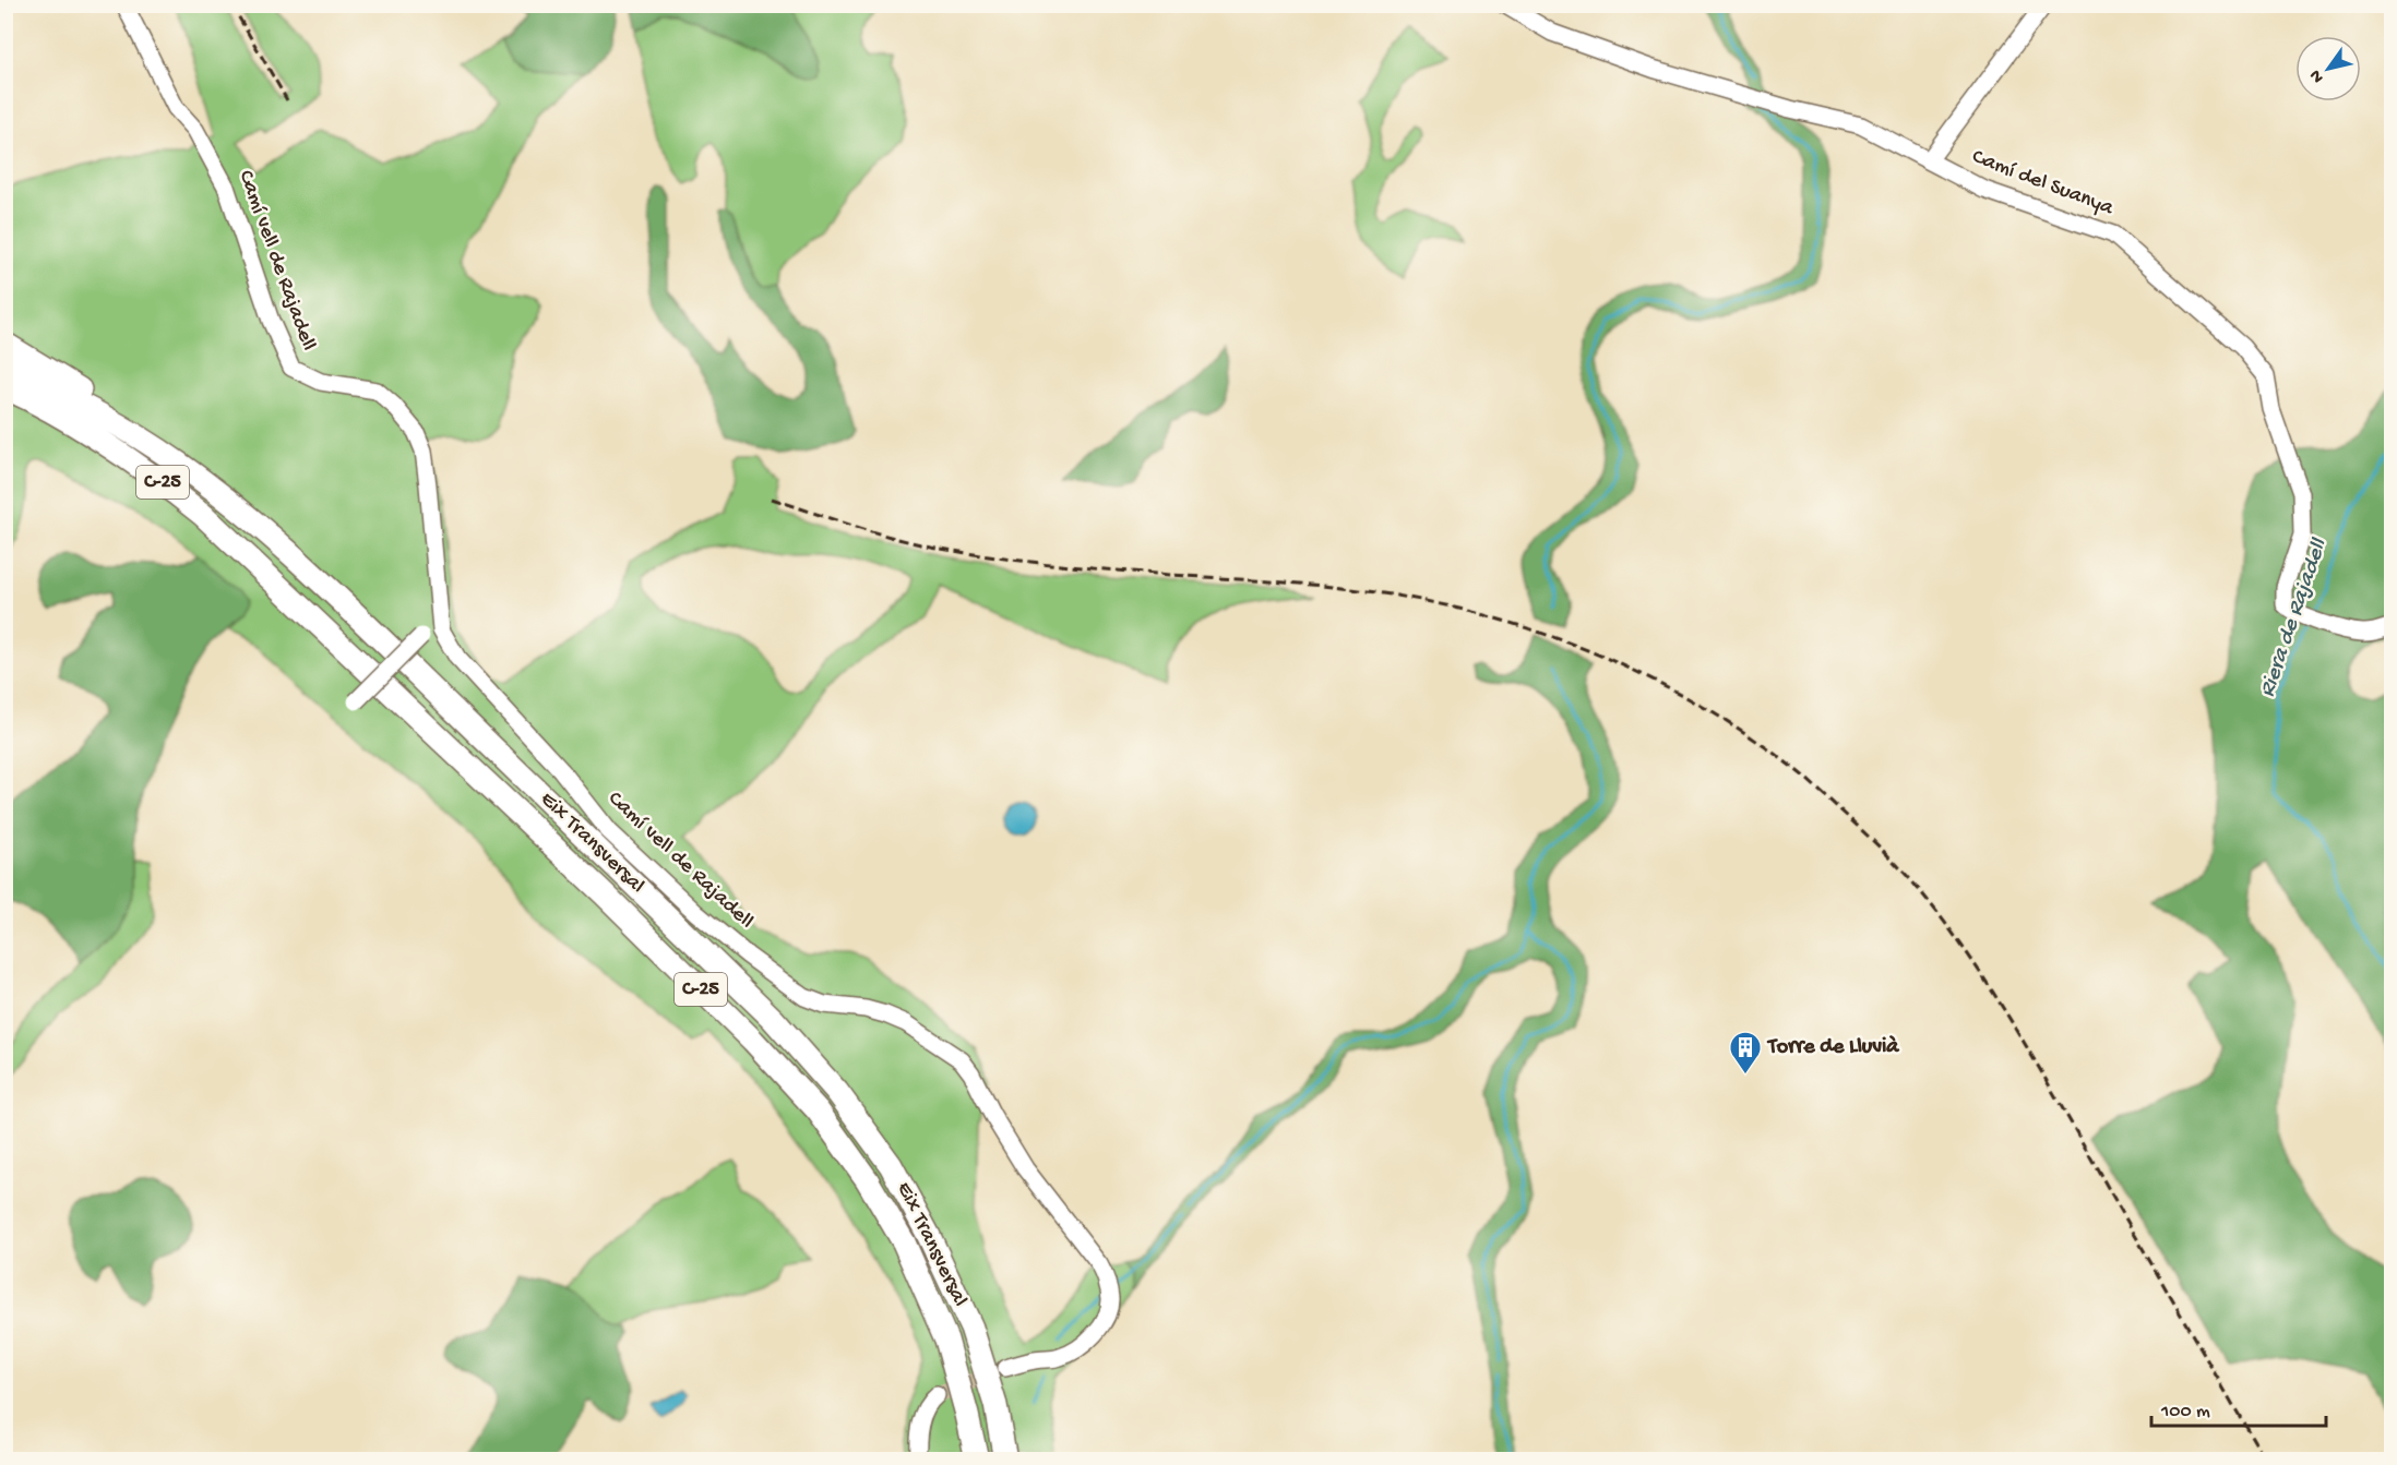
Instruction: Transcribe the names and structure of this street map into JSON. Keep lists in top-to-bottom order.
{
  "streets": {
    "highway": ["C-25", "Eix Transversal"],
    "street": ["Camí del Suanya", "Camí vell de Rajadell"]
  },
  "water": ["Riera de Rajadell"],
  "places": {
    "building": ["Torre de Lluvià"]
  },
  "scale_bar": "100 m",
  "north": "bottom left"
}
